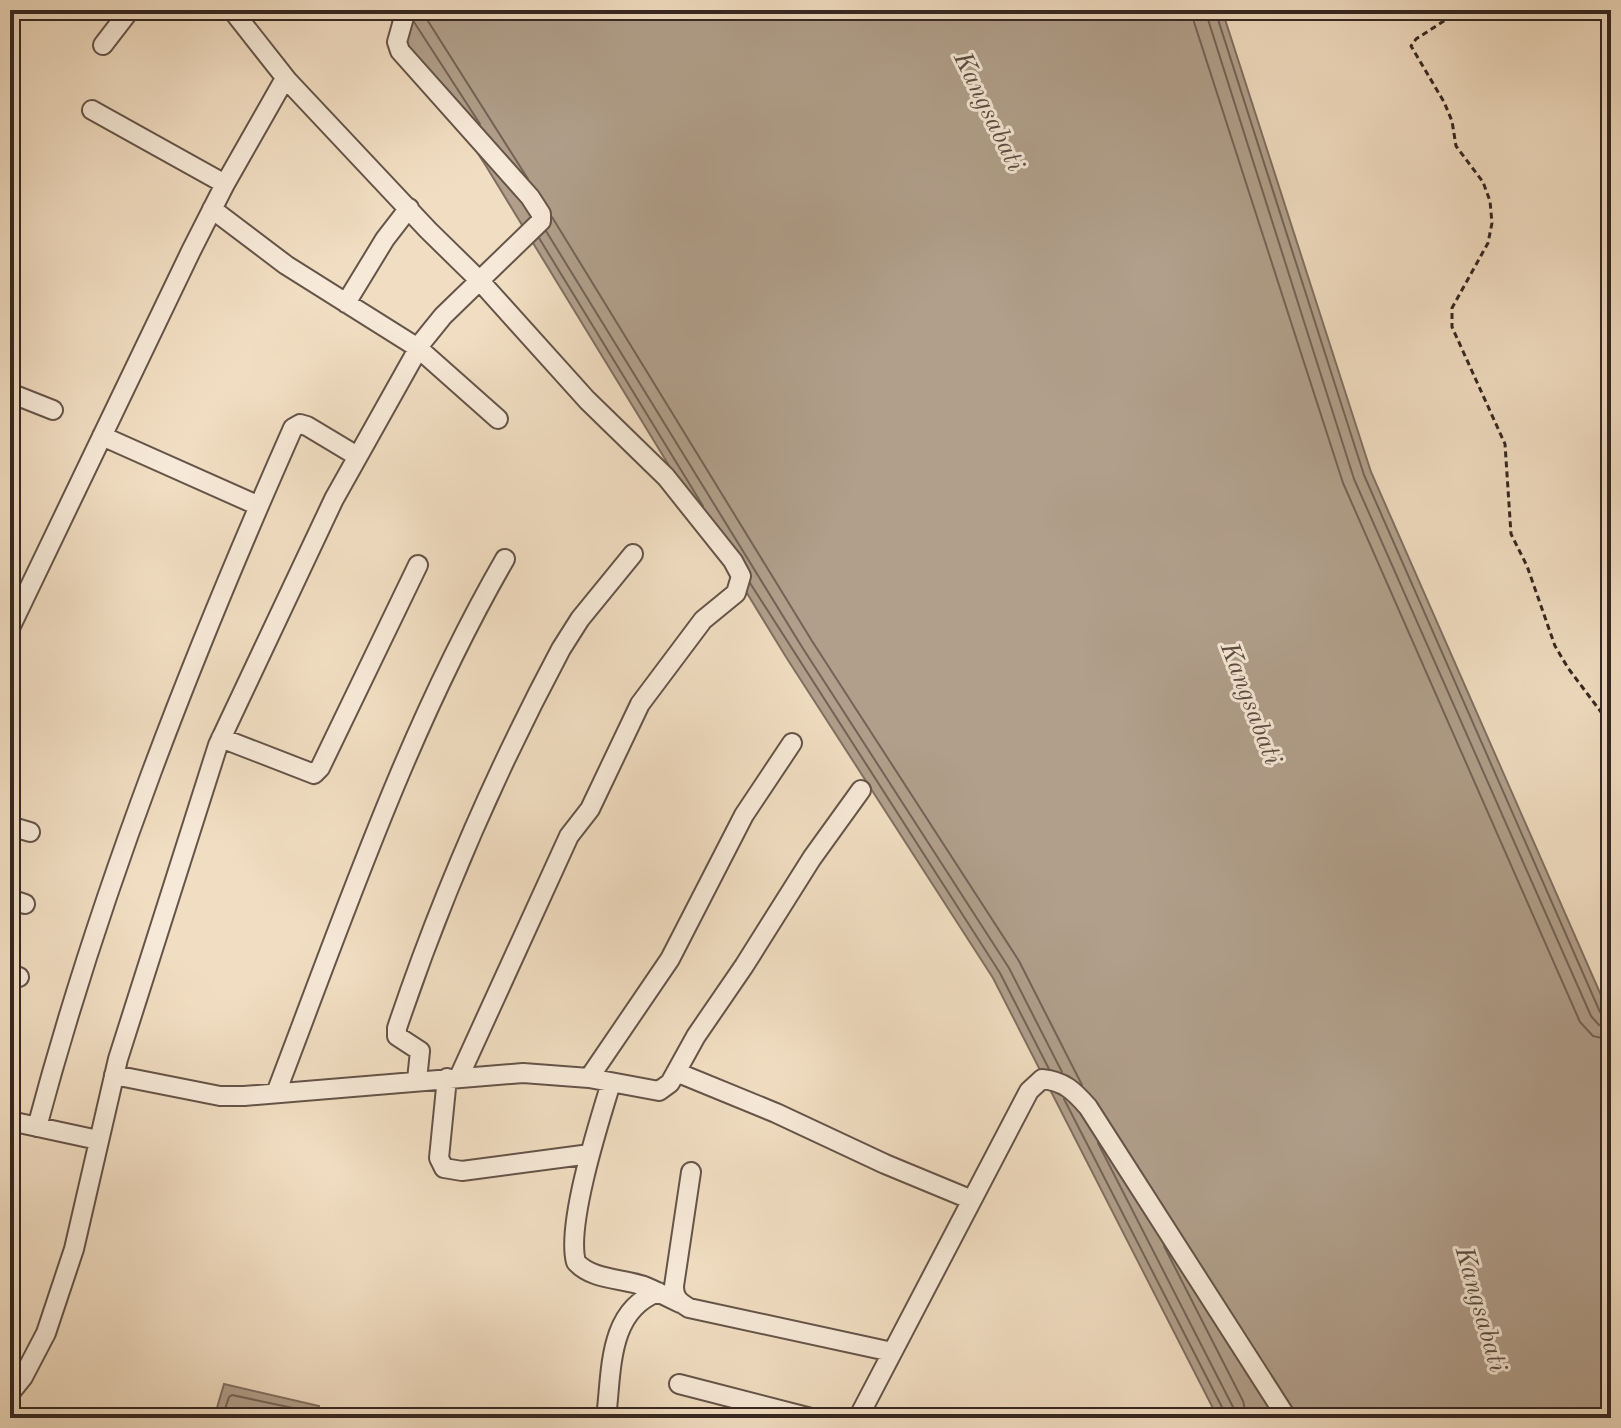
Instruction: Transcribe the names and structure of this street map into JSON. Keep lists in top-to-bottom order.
{
  "water": ["Kangsabati"]
}
